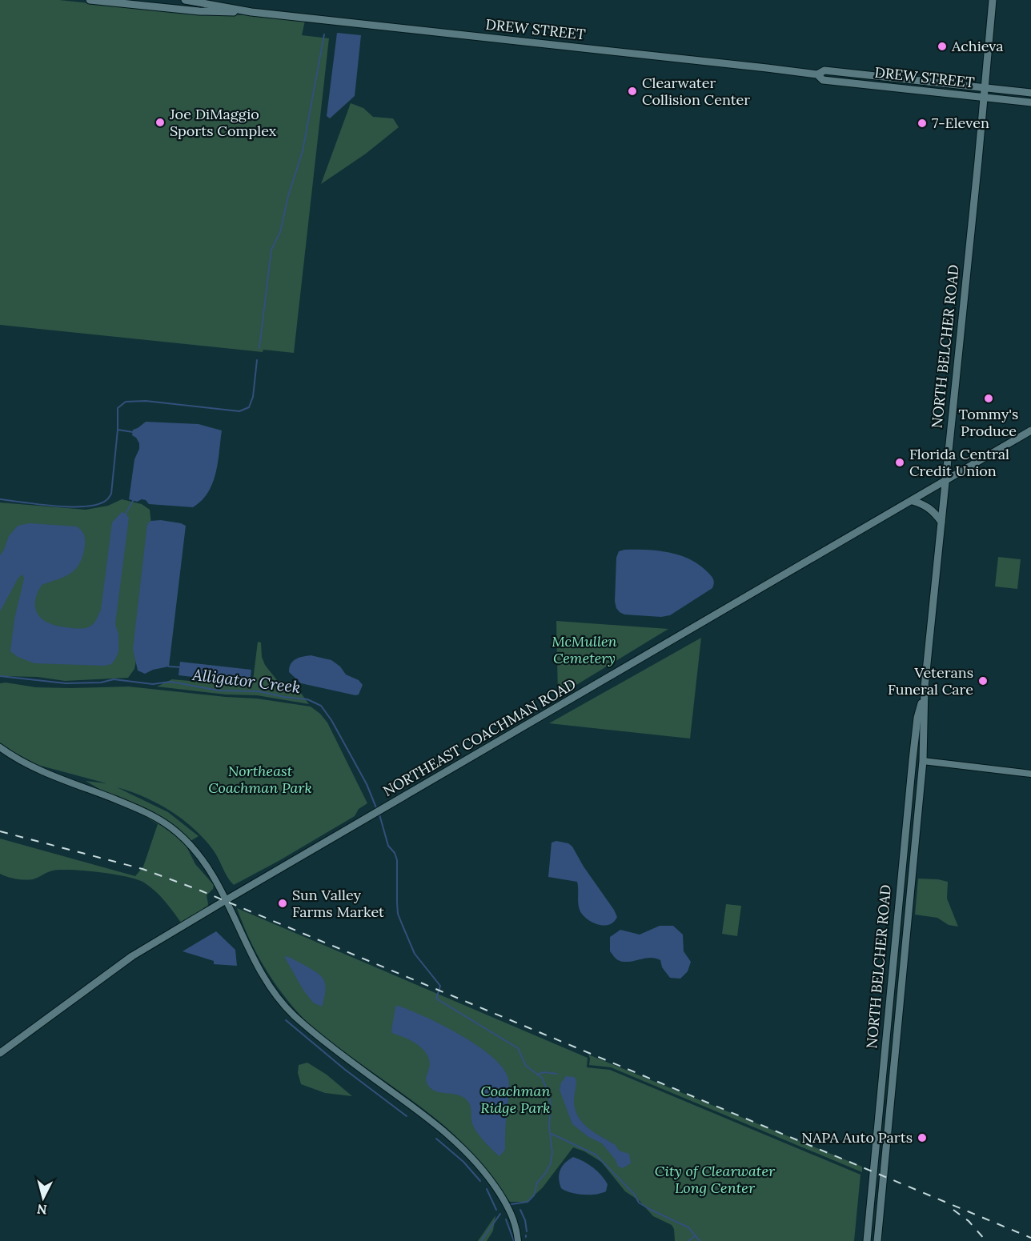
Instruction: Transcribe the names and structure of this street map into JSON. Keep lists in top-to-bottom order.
{
  "streets": {
    "main road": ["DREW STREET", "NORTH BELCHER ROAD", "NORTHEAST COACHMAN ROAD"]
  },
  "crossings": [
    ["DREW STREET", "NORTH BELCHER ROAD"],
    ["NORTH BELCHER ROAD", "NORTHEAST COACHMAN ROAD"]
  ],
  "water": ["Alligator Creek"],
  "parks": [
    "McMullen Cemetery",
    "Northeast Coachman Park",
    "Coachman Ridge Park",
    "City of Clearwater Long Center"
  ],
  "places": [
    "Achieva",
    "Clearwater Collision Center",
    "Joe DiMaggio Sports Complex",
    "7-Eleven",
    "Tommy's Produce",
    "Florida Central Credit Union",
    "Veterans Funeral Care",
    "Sun Valley Farms Market",
    "NAPA Auto Parts"
  ],
  "north": "bottom"
}
